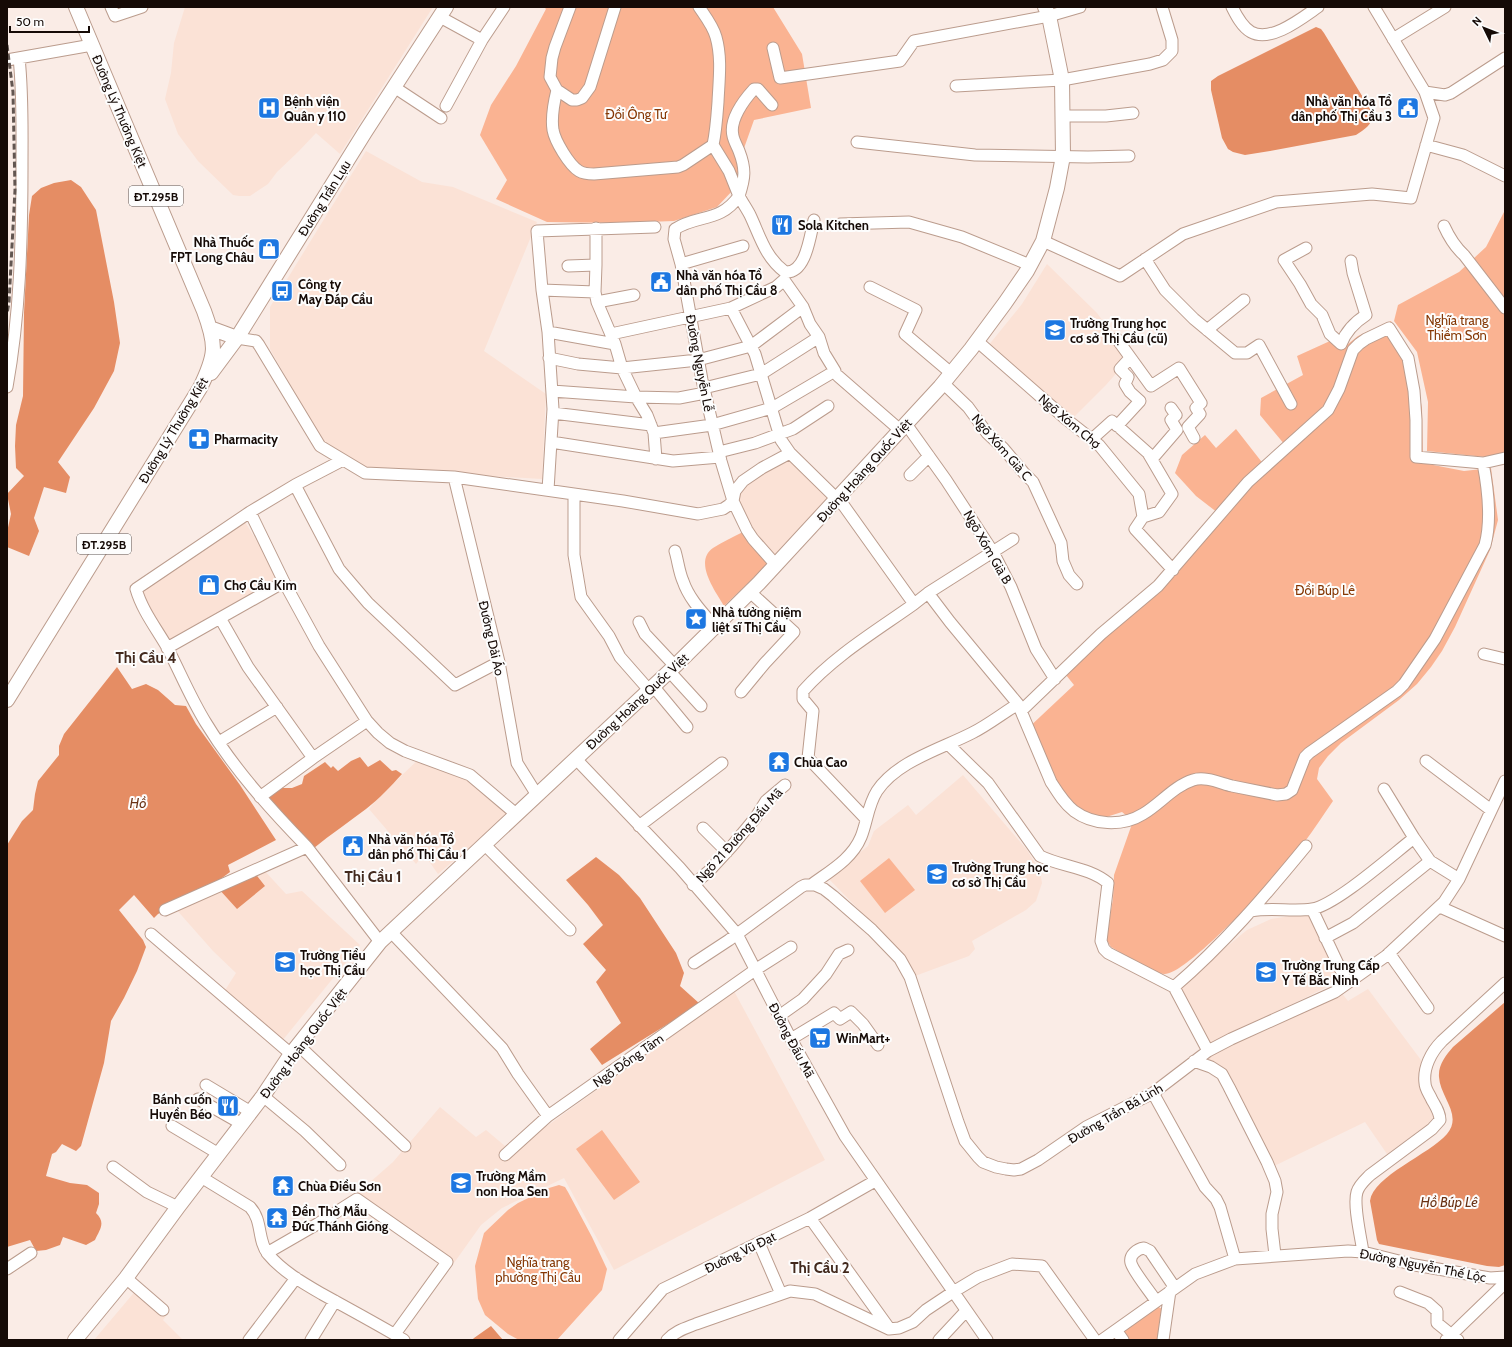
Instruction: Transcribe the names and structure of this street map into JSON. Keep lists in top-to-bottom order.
{
  "streets": {
    "main road": [
      "Đường Lý Thường Kiệt",
      "ĐT.295B",
      "Đường Trần Lựu",
      "Đường Hoàng Quốc Việt"
    ],
    "street": [
      "Đường Nguyễn Lễ",
      "Ngõ Xóm Chợ",
      "Ngõ Xóm Già C",
      "Ngõ Xóm Già B",
      "Đường Dải Áo",
      "Ngõ 21 Đường Đấu Mã",
      "Đường Đấu Mã",
      "Ngõ Đồng Tâm",
      "Đường Trần Bá Linh",
      "Đường Vũ Đạt",
      "Đường Nguyễn Thế Lộc"
    ]
  },
  "crossings": [
    ["Đường Lý Thường Kiệt", "Đường Trần Lựu"],
    ["Đường Nguyễn Lễ", "Đường Hoàng Quốc Việt"],
    ["Ngõ Xóm Chợ", "Đường Hoàng Quốc Việt"],
    ["Ngõ Xóm Già C", "Đường Hoàng Quốc Việt"],
    ["Đường Hoàng Quốc Việt", "Ngõ Xóm Già B"],
    ["Đường Hoàng Quốc Việt", "Đường Dải Áo"],
    ["Đường Hoàng Quốc Việt", "Đường Đấu Mã"],
    ["Ngõ 21 Đường Đấu Mã", "Đường Đấu Mã"],
    ["Đường Đấu Mã", "Ngõ Đồng Tâm"],
    ["Đường Đấu Mã", "Đường Vũ Đạt"]
  ],
  "districts": ["Thị Cầu 4", "Thị Cầu 1", "Thị Cầu 2"],
  "water": ["Hồ", "Hồ Búp Lê"],
  "parks": [
    "Đồi Ông Tư",
    "Nghĩa trang Thiềm Sơn",
    "Đồi Búp Lê",
    "Nghĩa trang phường Thị Cầu"
  ],
  "places": {
    "hospital": ["Bệnh viện Quân y 110"],
    "public building": ["Nhà văn hóa Tổ dân phố Thị Cầu 3", "Nhà văn hóa Tổ dân phố Thị Cầu 8", "Nhà văn hóa Tổ dân phố Thị Cầu 1"],
    "restaurant": ["Sola Kitchen", "Bánh cuốn Huyền Béo"],
    "shop": ["Nhà Thuốc FPT Long Châu", "Chợ Cầu Kim"],
    "bus stop": ["Công ty May Đáp Cầu"],
    "school or university": [
      "Trường Trung học cơ sở Thị Cầu (cũ)",
      "Trường Trung học cơ sở Thị Cầu",
      "Trường Tiểu học Thị Cầu",
      "Trường Trung Cấp Y Tế Bắc Ninh",
      "Trường Mầm non Hoa Sen"
    ],
    "pharmacy": ["Pharmacity"],
    "place": ["Nhà tưởng niệm liệt sĩ Thị Cầu"],
    "temple": ["Chùa Cao", "Chùa Điều Sơn", "Đền Thờ Mẫu Đức Thánh Gióng"],
    "supermarket": ["WinMart+"]
  },
  "scale_bar": "50 m",
  "north": "top left"
}
